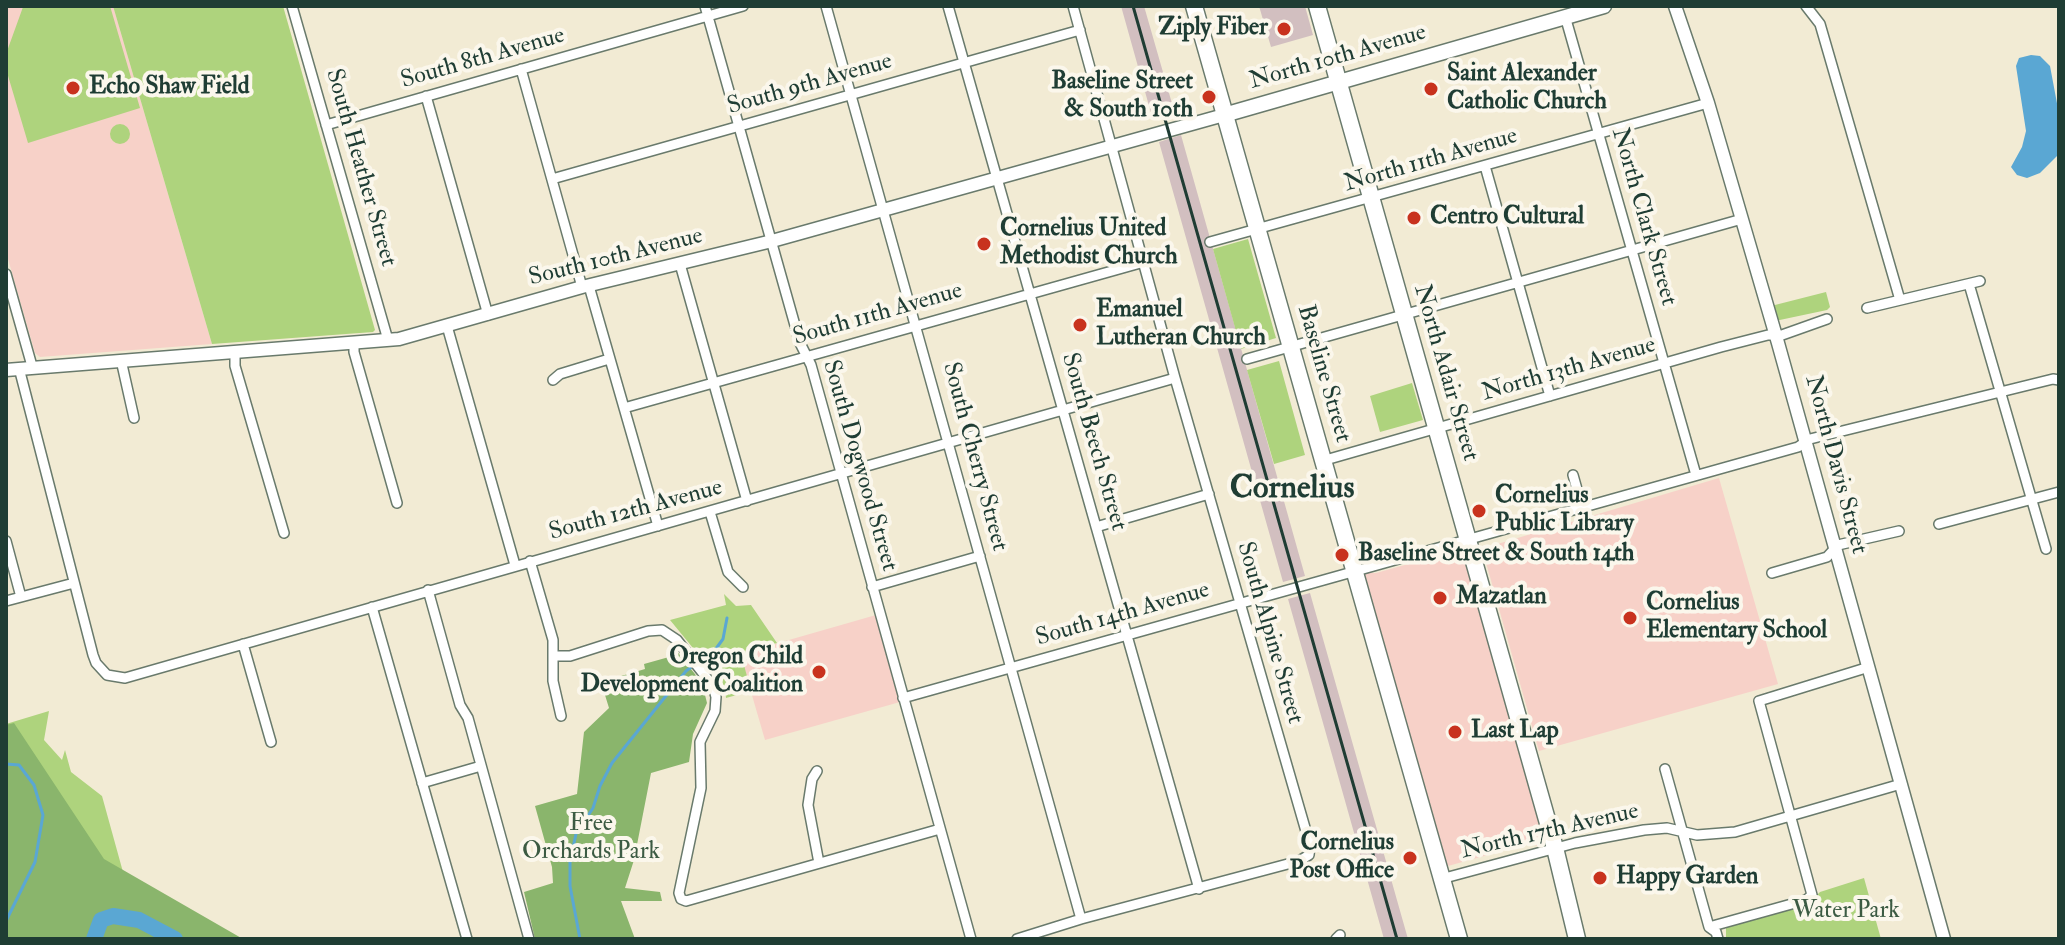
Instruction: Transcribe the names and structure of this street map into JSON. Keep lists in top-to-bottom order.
{
  "streets": {
    "highway": ["North Adair Street", "Baseline Street"],
    "main road": ["North 10th Avenue", "South 10th Avenue", "North Davis Street"],
    "street": [
      "South 8th Avenue",
      "South 9th Avenue",
      "North 11th Avenue",
      "South Heather Street",
      "North Clark Street",
      "South 11th Avenue",
      "North 13th Avenue",
      "South Beech Street",
      "South Cherry Street",
      "South Dogwood Street",
      "South 12th Avenue",
      "South 14th Avenue",
      "South Alpine Street",
      "North 17th Avenue"
    ]
  },
  "crossings": [
    ["North 10th Avenue", "North Clark Street"],
    ["North 10th Avenue", "South 10th Avenue"],
    ["North 10th Avenue", "North Adair Street"],
    ["North 10th Avenue", "Baseline Street"],
    ["South 8th Avenue", "South Heather Street"],
    ["South 8th Avenue", "South Dogwood Street"],
    ["South 9th Avenue", "South Beech Street"],
    ["South 9th Avenue", "South Cherry Street"],
    ["South 9th Avenue", "South Dogwood Street"],
    ["South 9th Avenue", "South Alpine Street"],
    ["North 11th Avenue", "North Clark Street"],
    ["North 11th Avenue", "North Adair Street"],
    ["North 11th Avenue", "Baseline Street"],
    ["North 11th Avenue", "North Davis Street"],
    ["South Heather Street", "South 10th Avenue"],
    ["North Clark Street", "North 13th Avenue"],
    ["North Clark Street", "South 14th Avenue"],
    ["South 10th Avenue", "Baseline Street"],
    ["South 10th Avenue", "South Beech Street"],
    ["South 10th Avenue", "South Cherry Street"],
    ["South 10th Avenue", "South Dogwood Street"],
    ["South 10th Avenue", "South Alpine Street"],
    ["South 11th Avenue", "South Beech Street"],
    ["South 11th Avenue", "South Cherry Street"],
    ["South 11th Avenue", "South Dogwood Street"],
    ["South 11th Avenue", "South Alpine Street"],
    ["North 13th Avenue", "North Adair Street"],
    ["North 13th Avenue", "Baseline Street"],
    ["North 13th Avenue", "North Davis Street"],
    ["North Adair Street", "South 14th Avenue"],
    ["North Adair Street", "North 17th Avenue"],
    ["Baseline Street", "South 14th Avenue"],
    ["Baseline Street", "North 17th Avenue"],
    ["South Beech Street", "South 12th Avenue"],
    ["South Beech Street", "South 14th Avenue"],
    ["South Beech Street", "South Alpine Street"],
    ["South Cherry Street", "South 12th Avenue"],
    ["South Cherry Street", "South 14th Avenue"],
    ["North Davis Street", "South 14th Avenue"],
    ["North Davis Street", "North 17th Avenue"],
    ["South Dogwood Street", "South 12th Avenue"],
    ["South Dogwood Street", "South 14th Avenue"],
    ["South 12th Avenue", "South Alpine Street"],
    ["South 14th Avenue", "South Alpine Street"]
  ],
  "districts": ["Cornelius"],
  "parks": ["Free Orchards Park", "Water Park"],
  "places": [
    "Ziply Fiber",
    "Echo Shaw Field",
    "Saint Alexander Catholic Church",
    "Baseline Street & South 10th",
    "Centro Cultural",
    "Cornelius United Methodist Church",
    "Emanuel Lutheran Church",
    "Cornelius Public Library",
    "Baseline Street & South 14th",
    "Mazatlan",
    "Cornelius Elementary School",
    "Oregon Child Development Coalition",
    "Last Lap",
    "Cornelius Post Office",
    "Happy Garden"
  ]
}
